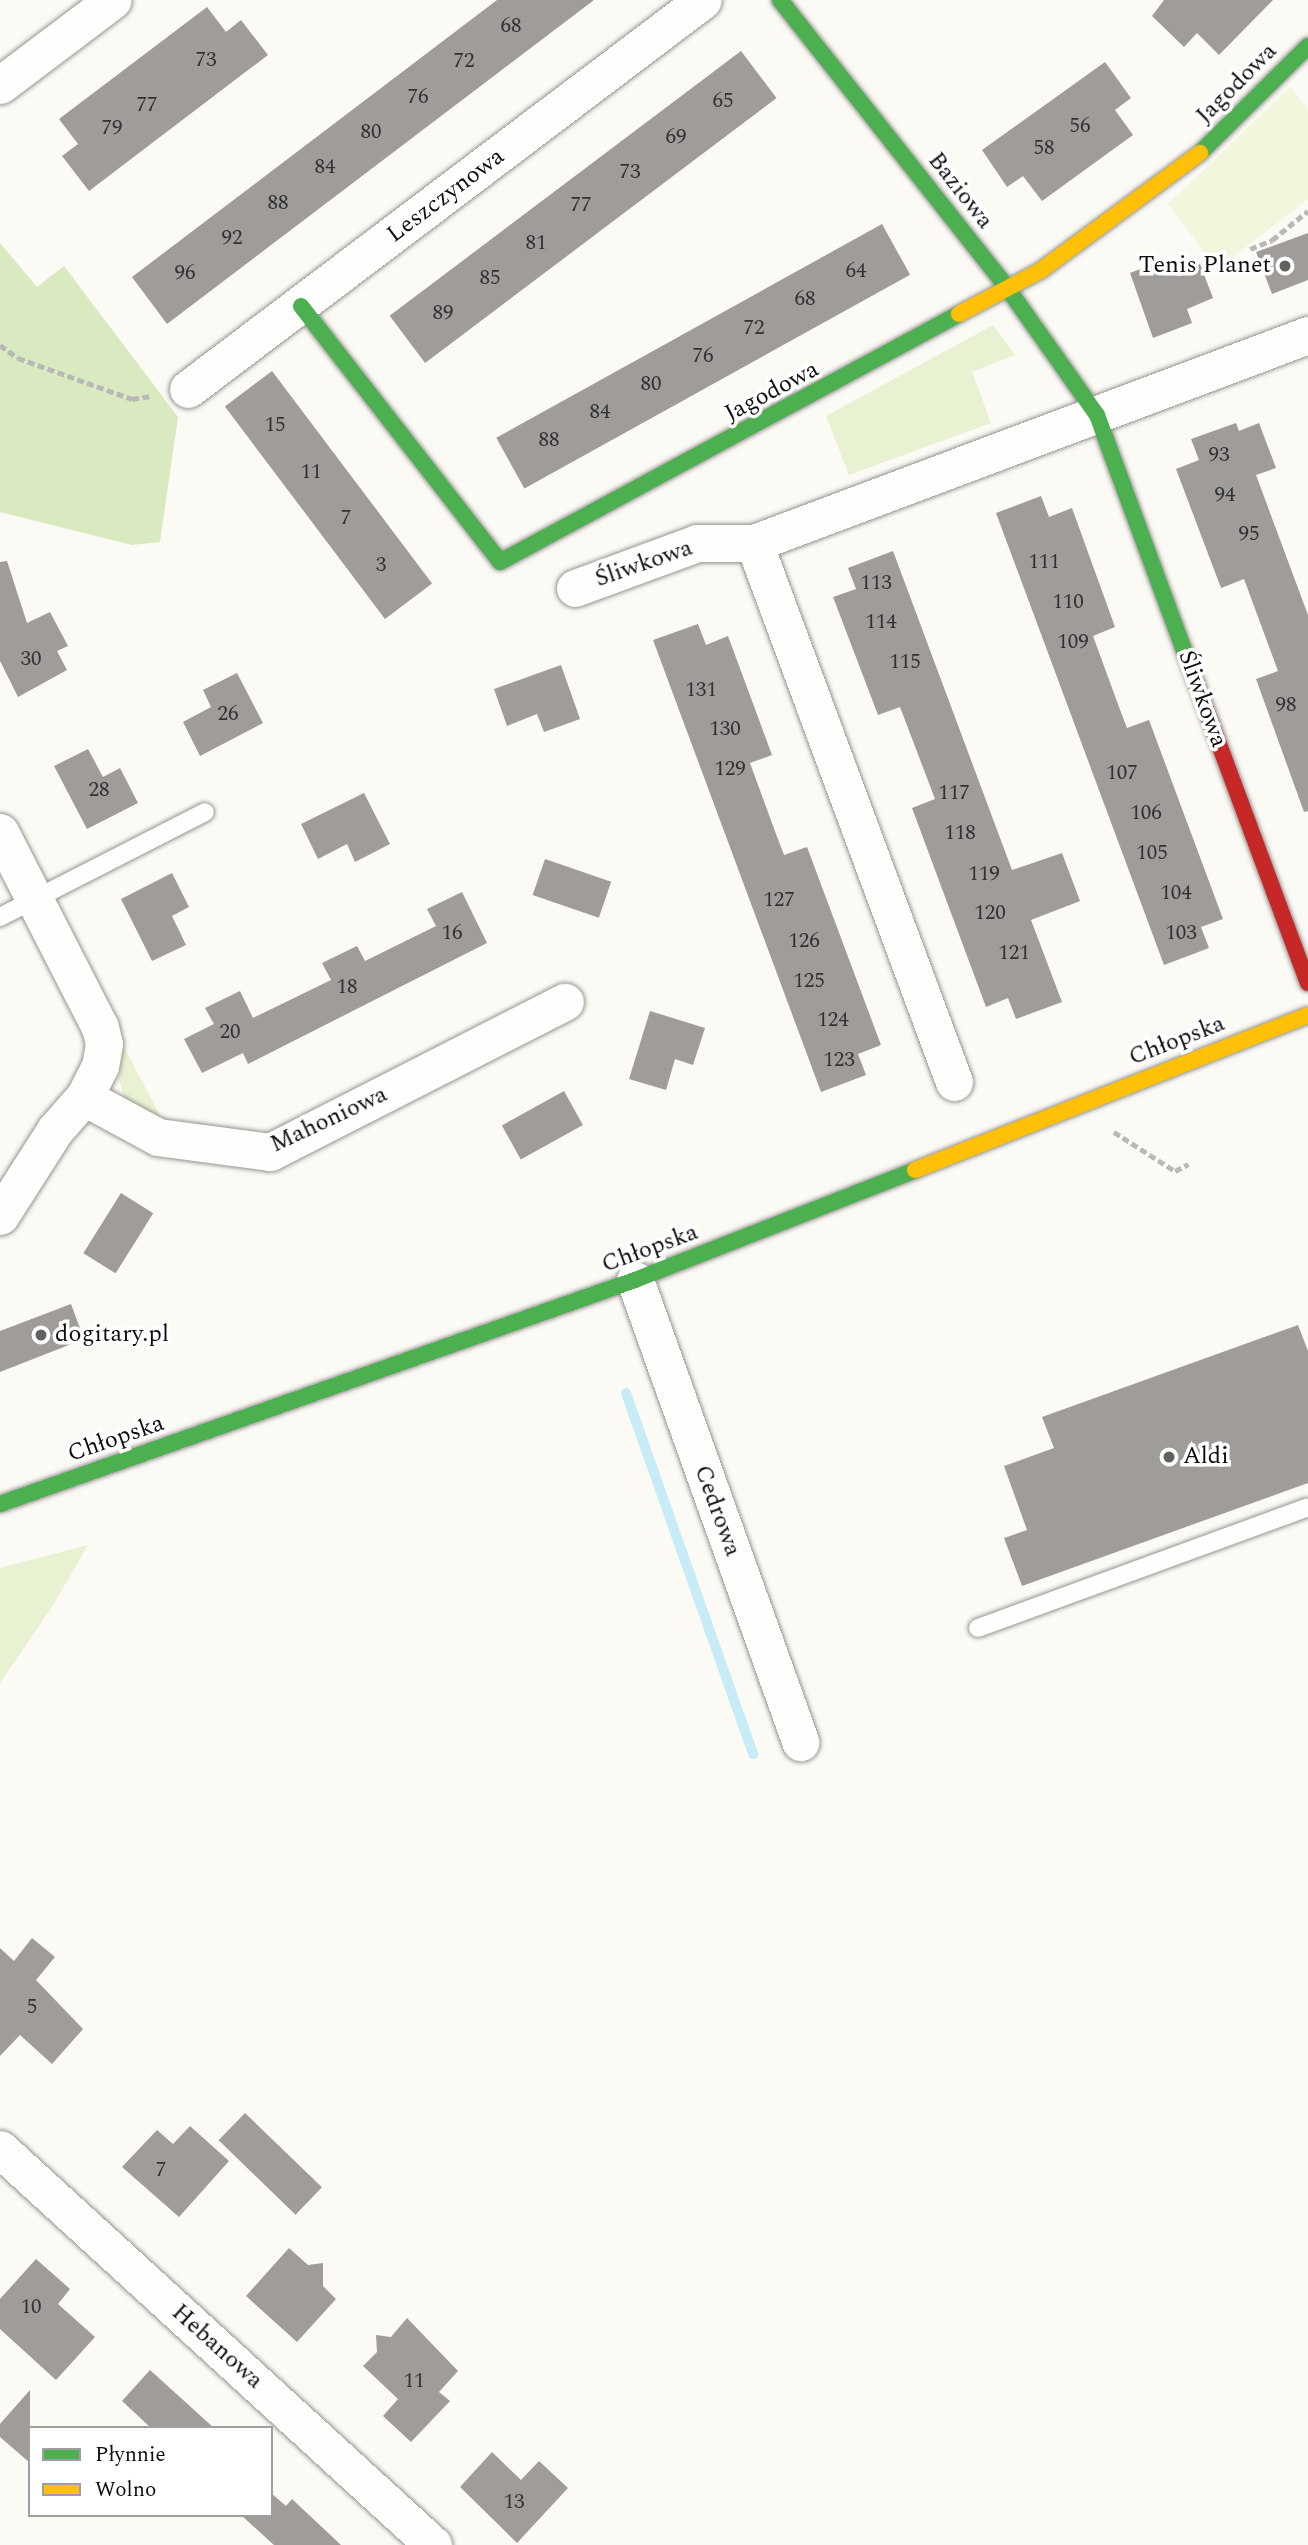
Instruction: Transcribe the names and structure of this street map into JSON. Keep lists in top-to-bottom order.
{
  "streets": {
    "street": [
      "Jagodowa",
      "Baziowa",
      "Leszczynowa",
      "Śliwkowa",
      "Chłopska",
      "Mahoniowa",
      "Cedrowa",
      "Hebanowa"
    ]
  },
  "crossings": [
    ["Jagodowa", "Baziowa"],
    ["Jagodowa", "Leszczynowa"],
    ["Baziowa", "Śliwkowa"],
    ["Chłopska", "Cedrowa"]
  ],
  "places": ["Tenis Planet", "dogitary.pl", "Aldi"],
  "house_numbers": [
    "68",
    "73",
    "72",
    "76",
    "65",
    "77",
    "56",
    "79",
    "80",
    "69",
    "58",
    "84",
    "73",
    "88",
    "77",
    "92",
    "81",
    "64",
    "96",
    "85",
    "68",
    "89",
    "72",
    "76",
    "80",
    "84",
    "15",
    "88",
    "93",
    "11",
    "94",
    "7",
    "95",
    "111",
    "3",
    "113",
    "110",
    "114",
    "109",
    "30",
    "115",
    "131",
    "98",
    "26",
    "130",
    "129",
    "107",
    "28",
    "117",
    "106",
    "118",
    "105",
    "119",
    "104",
    "127",
    "120",
    "16",
    "103",
    "126",
    "121",
    "125",
    "18",
    "124",
    "20",
    "123",
    "5",
    "7",
    "10",
    "11",
    "13"
  ],
  "legend": ["Płynnie", "Wolno"]
}
